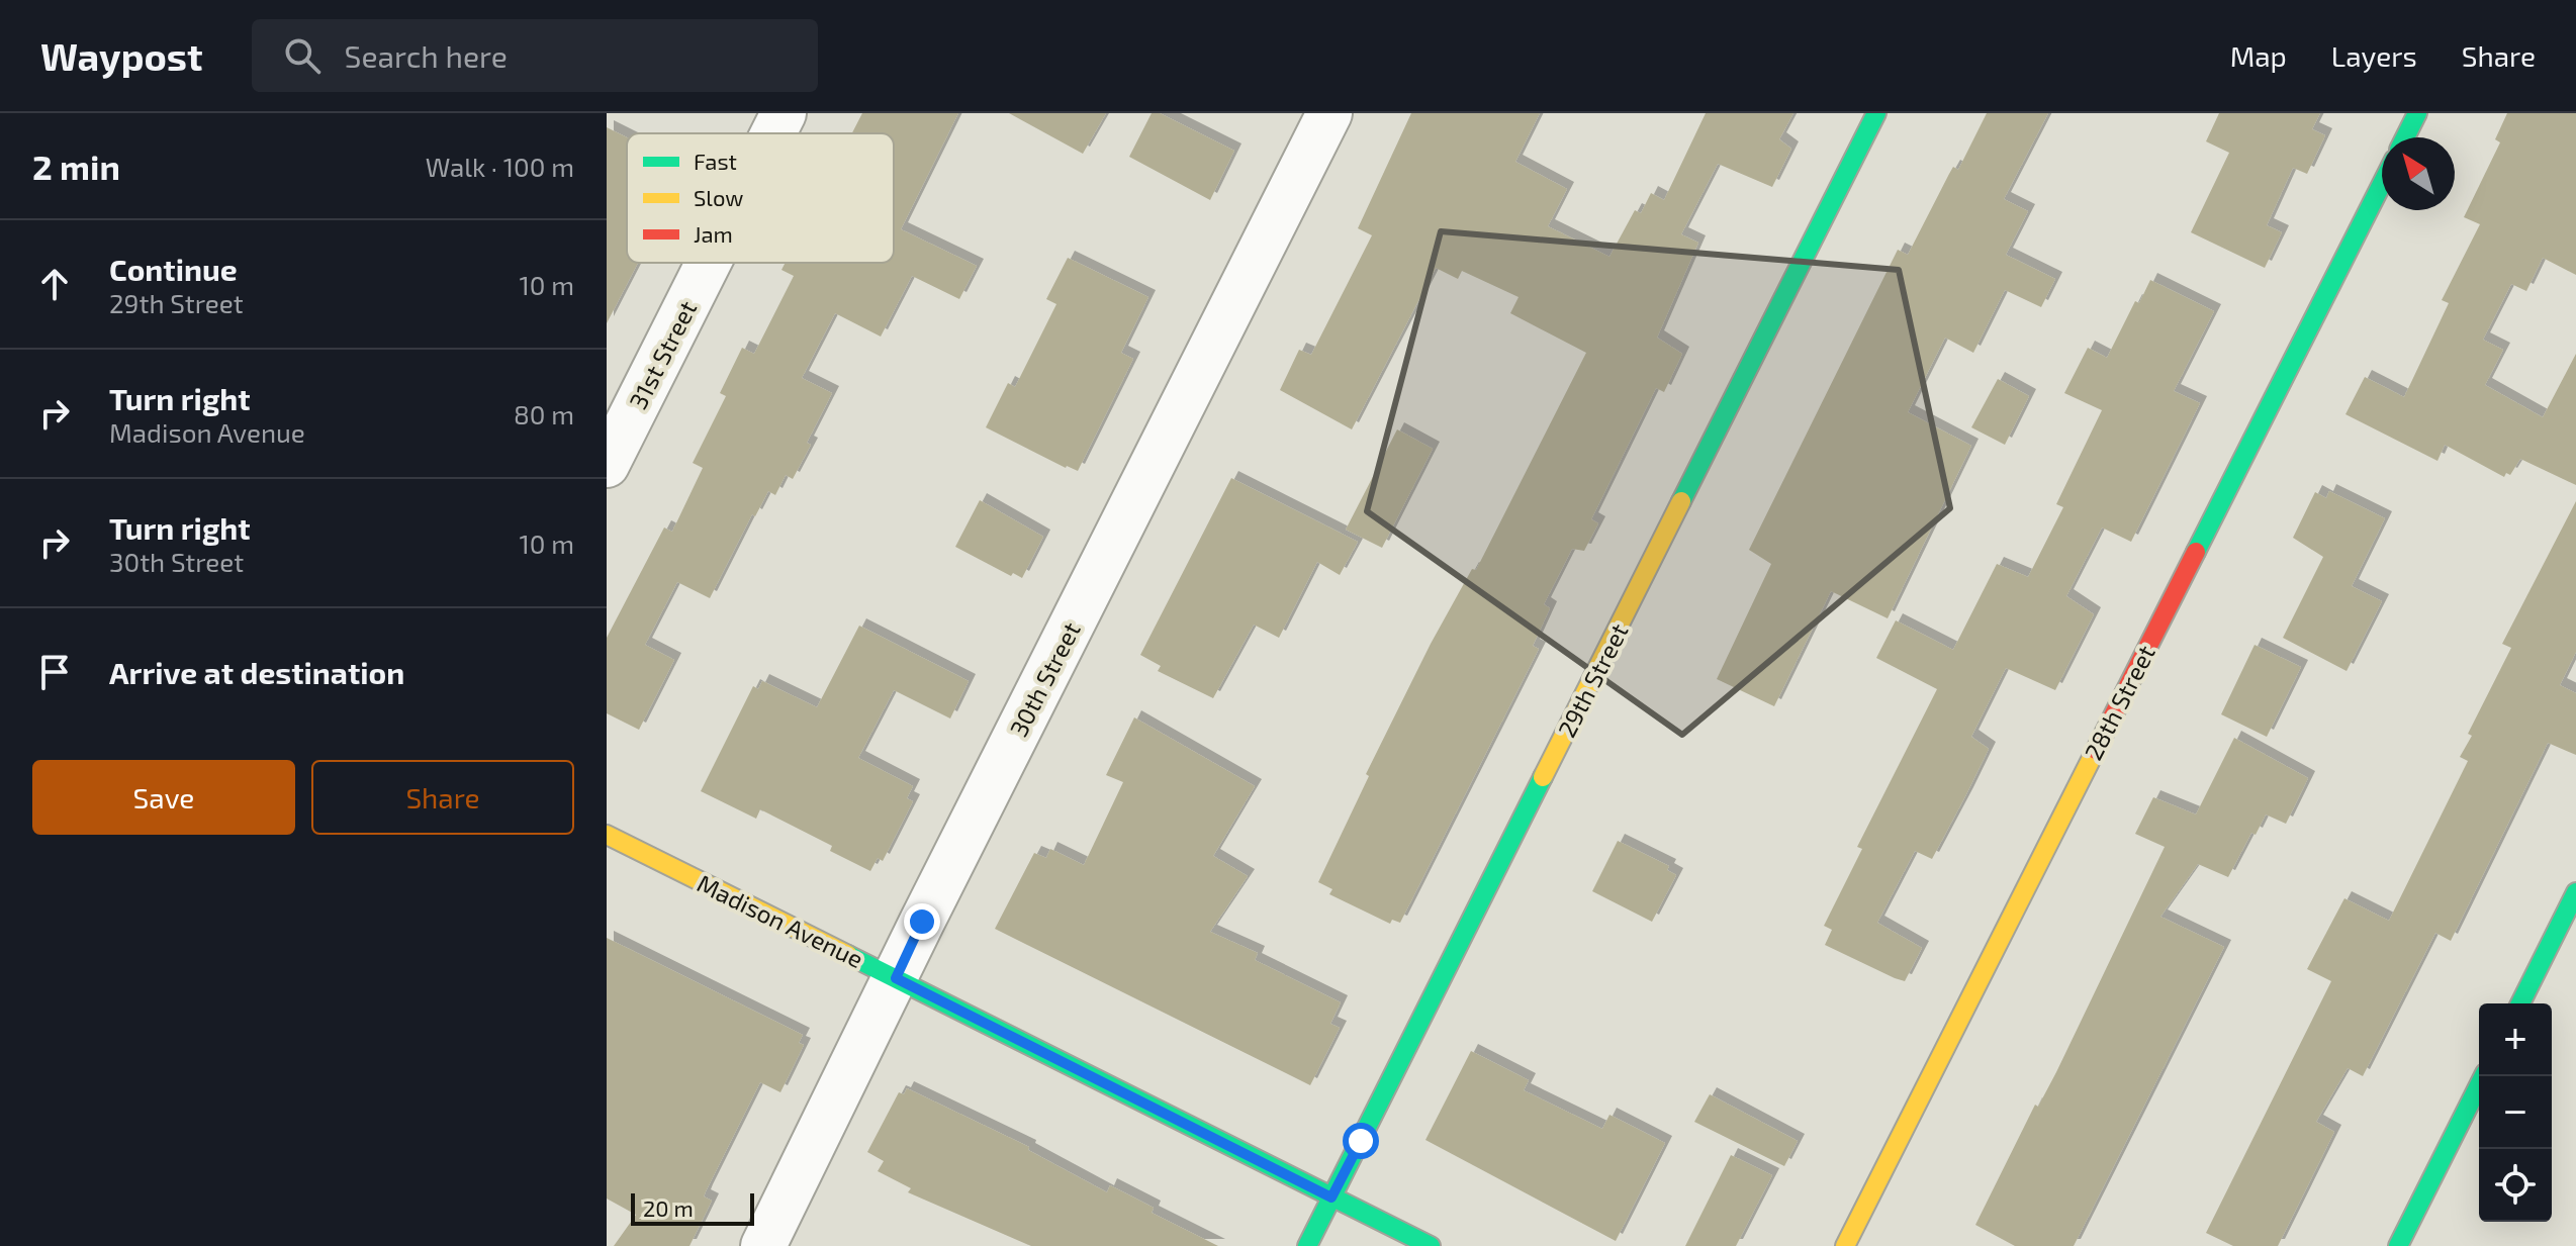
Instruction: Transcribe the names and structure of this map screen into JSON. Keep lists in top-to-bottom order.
{
  "streets": {
    "street": [
      "31st Street",
      "30th Street",
      "29th Street",
      "28th Street",
      "Madison Avenue"
    ]
  },
  "crossings": [
    ["30th Street", "Madison Avenue"],
    ["29th Street", "Madison Avenue"]
  ],
  "legend": ["Fast", "Slow", "Jam"],
  "scale_bar": "20 m",
  "north": "top left",
  "page": {
    "header": "Waypost",
    "search": "Search here",
    "nav": ["Map", "Layers", "Share"],
    "heading": ["2 min", "Walk · 100 m"],
    "list": [
      ["Continue", "29th Street", "10 m"],
      ["Turn right", "Madison Avenue", "80 m"],
      ["Turn right", "30th Street", "10 m"],
      "Arrive at destination"
    ],
    "buttons": ["Save", "Share"],
    "map_buttons": ["+", "−"],
    "scale": "20 m"
  }
}
